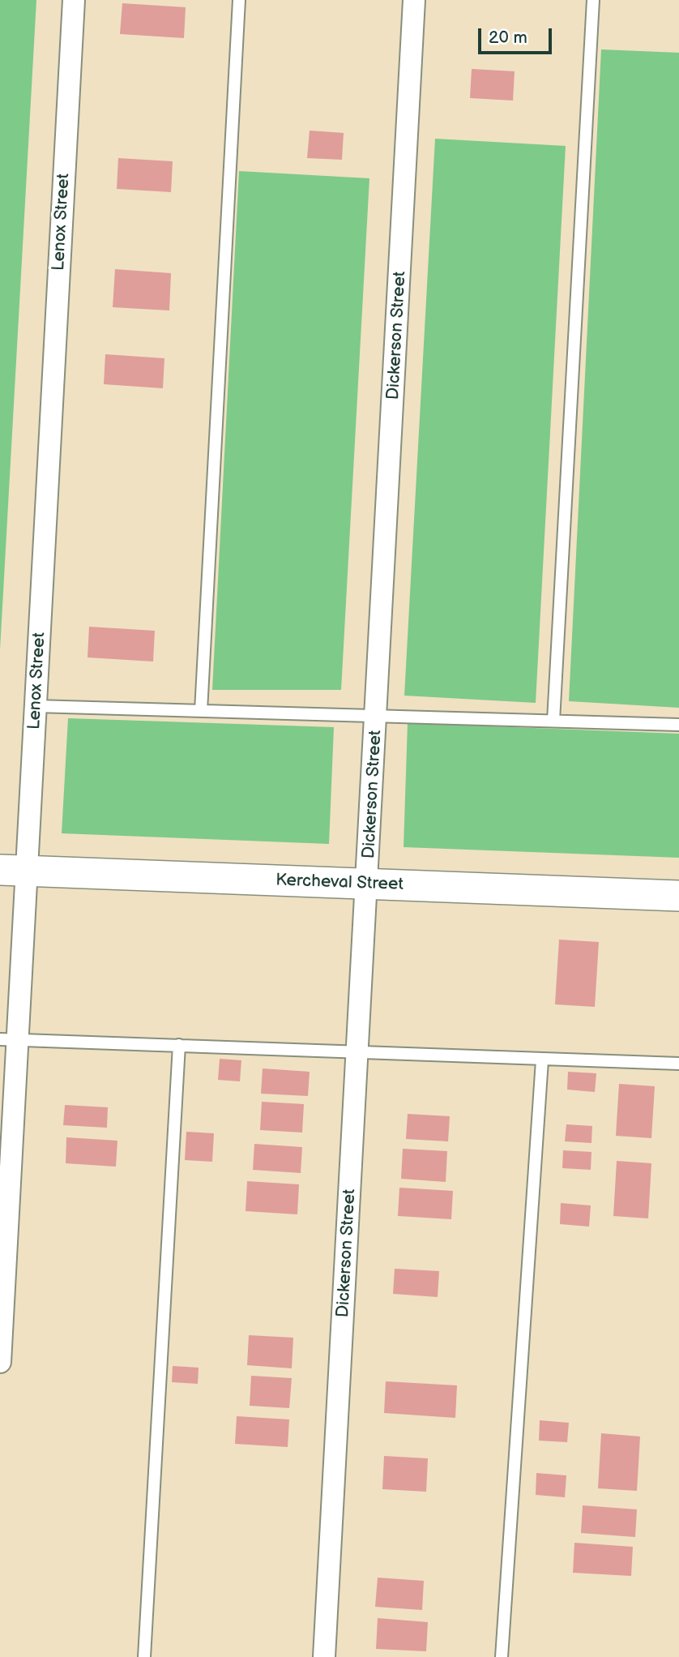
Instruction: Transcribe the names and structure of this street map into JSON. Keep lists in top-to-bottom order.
{
  "streets": {
    "street": ["Lenox Street", "Dickerson Street", "Kercheval Street"]
  },
  "crossings": [
    ["Lenox Street", "Kercheval Street"],
    ["Dickerson Street", "Kercheval Street"]
  ],
  "scale_bar": "20 m"
}
